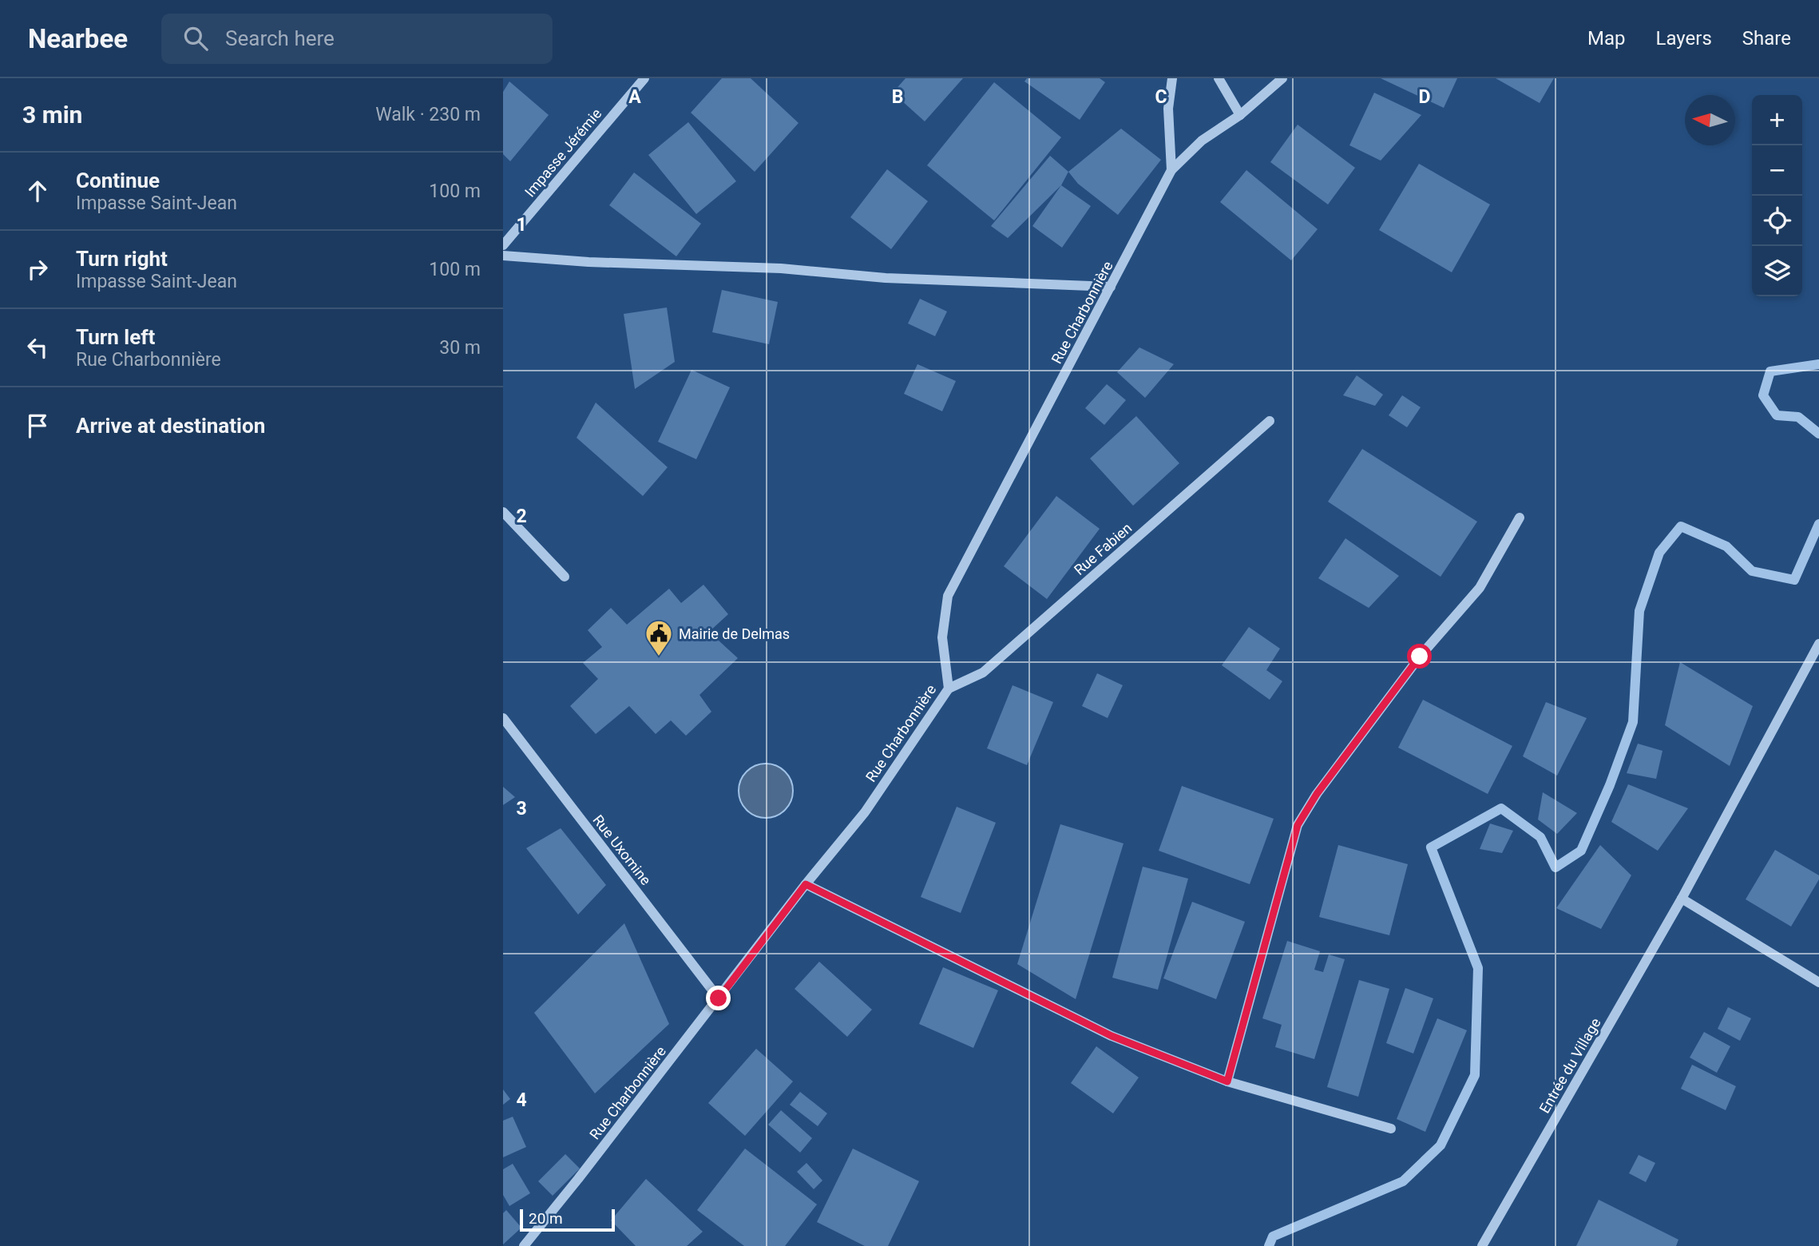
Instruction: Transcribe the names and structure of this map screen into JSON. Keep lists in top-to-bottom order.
{
  "streets": {
    "street": [
      "Impasse Jérémie",
      "Rue Charbonnière",
      "Rue Fabien",
      "Rue Uxomine",
      "Entrée du Village"
    ]
  },
  "crossings": [
    ["Rue Charbonnière", "Rue Fabien"],
    ["Rue Charbonnière", "Rue Uxomine"]
  ],
  "places": {
    "public building": ["Mairie de Delmas"]
  },
  "scale_bar": "20 m",
  "north": "left",
  "page": {
    "header": "Nearbee",
    "search": "Search here",
    "nav": ["Map", "Layers", "Share"],
    "heading": ["3 min", "Walk · 230 m"],
    "map_buttons": ["+", "−"],
    "list": [
      ["Continue", "Impasse Saint-Jean", "100 m"],
      ["Turn right", "Impasse Saint-Jean", "100 m"],
      ["Turn left", "Rue Charbonnière", "30 m"],
      "Arrive at destination"
    ],
    "scale": "20 m"
  },
  "grid": {
    "columns": [
      "A",
      "B",
      "C",
      "D"
    ],
    "rows": [
      "1",
      "2",
      "3",
      "4"
    ]
  }
}
